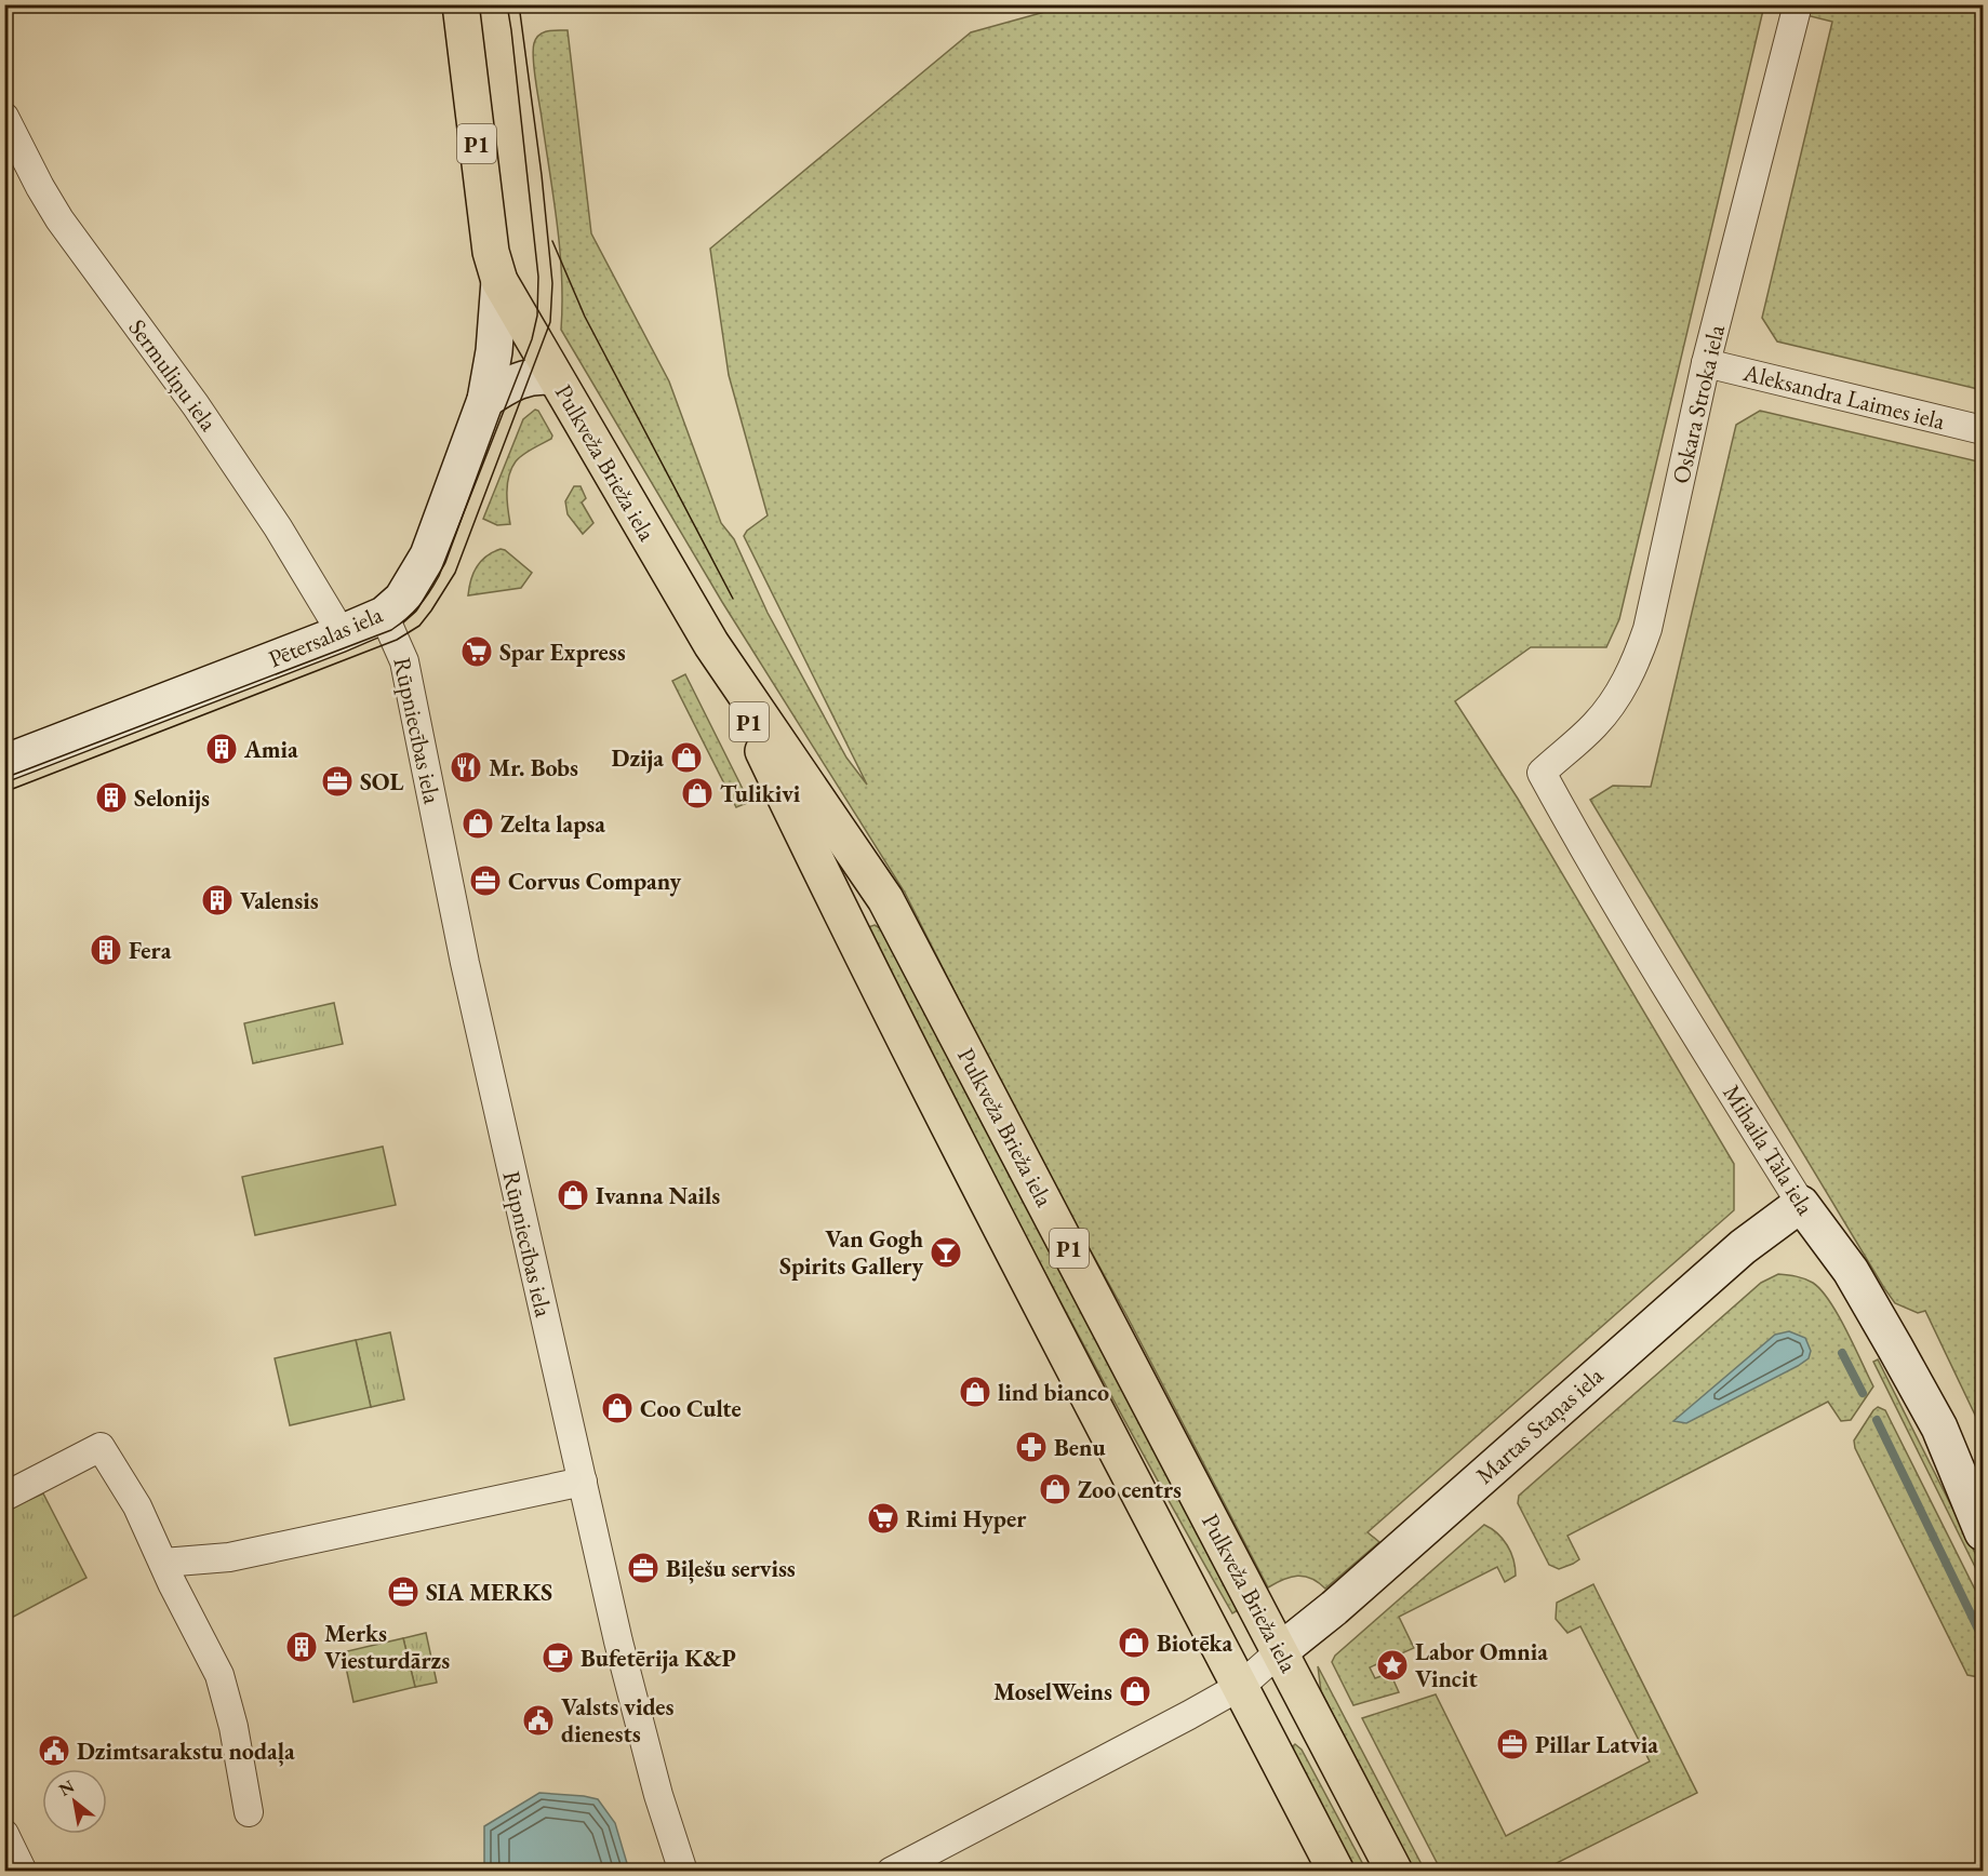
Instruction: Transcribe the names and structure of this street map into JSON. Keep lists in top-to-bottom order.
{
  "streets": {
    "main road": ["P1", "Pulkveža Brieža iela"],
    "street": [
      "Sermuliņu iela",
      "Aleksandra Laimes iela",
      "Oskara Stroka iela",
      "Pētersalas iela",
      "Rūpniecības iela",
      "Mihaila Tāla iela",
      "Martas Staņas iela"
    ]
  },
  "crossings": [
    ["P1", "Pulkveža Brieža iela"],
    ["P1", "Pētersalas iela"],
    ["Sermuliņu iela", "Pētersalas iela"],
    ["Aleksandra Laimes iela", "Oskara Stroka iela"],
    ["Oskara Stroka iela", "Mihaila Tāla iela"],
    ["Pulkveža Brieža iela", "Pētersalas iela"],
    ["Pulkveža Brieža iela", "Martas Staņas iela"],
    ["Pētersalas iela", "Rūpniecības iela"],
    ["Mihaila Tāla iela", "Martas Staņas iela"]
  ],
  "places": {
    "supermarket": ["Spar Express", "Rimi Hyper"],
    "building": [
      "Amia",
      "Selonijs",
      "Valensis",
      "Fera",
      "Merks Viesturdārzs"
    ],
    "shop": [
      "Dzija",
      "Tulikivi",
      "Zelta lapsa",
      "Ivanna Nails",
      "lind bianco",
      "Coo Culte",
      "Zoo centrs",
      "Biotēka",
      "MoselWeins"
    ],
    "restaurant": ["Mr. Bobs"],
    "office": [
      "SOL",
      "Corvus Company",
      "Biļešu serviss",
      "SIA MERKS",
      "Pillar Latvia"
    ],
    "bar": ["Van Gogh Spirits Gallery"],
    "pharmacy": ["Benu"],
    "cafe": ["Bufetērija K&P"],
    "place": ["Labor Omnia Vincit"],
    "public building": ["Valsts vides dienests", "Dzimtsarakstu nodaļa"]
  },
  "north": "top left"
}
